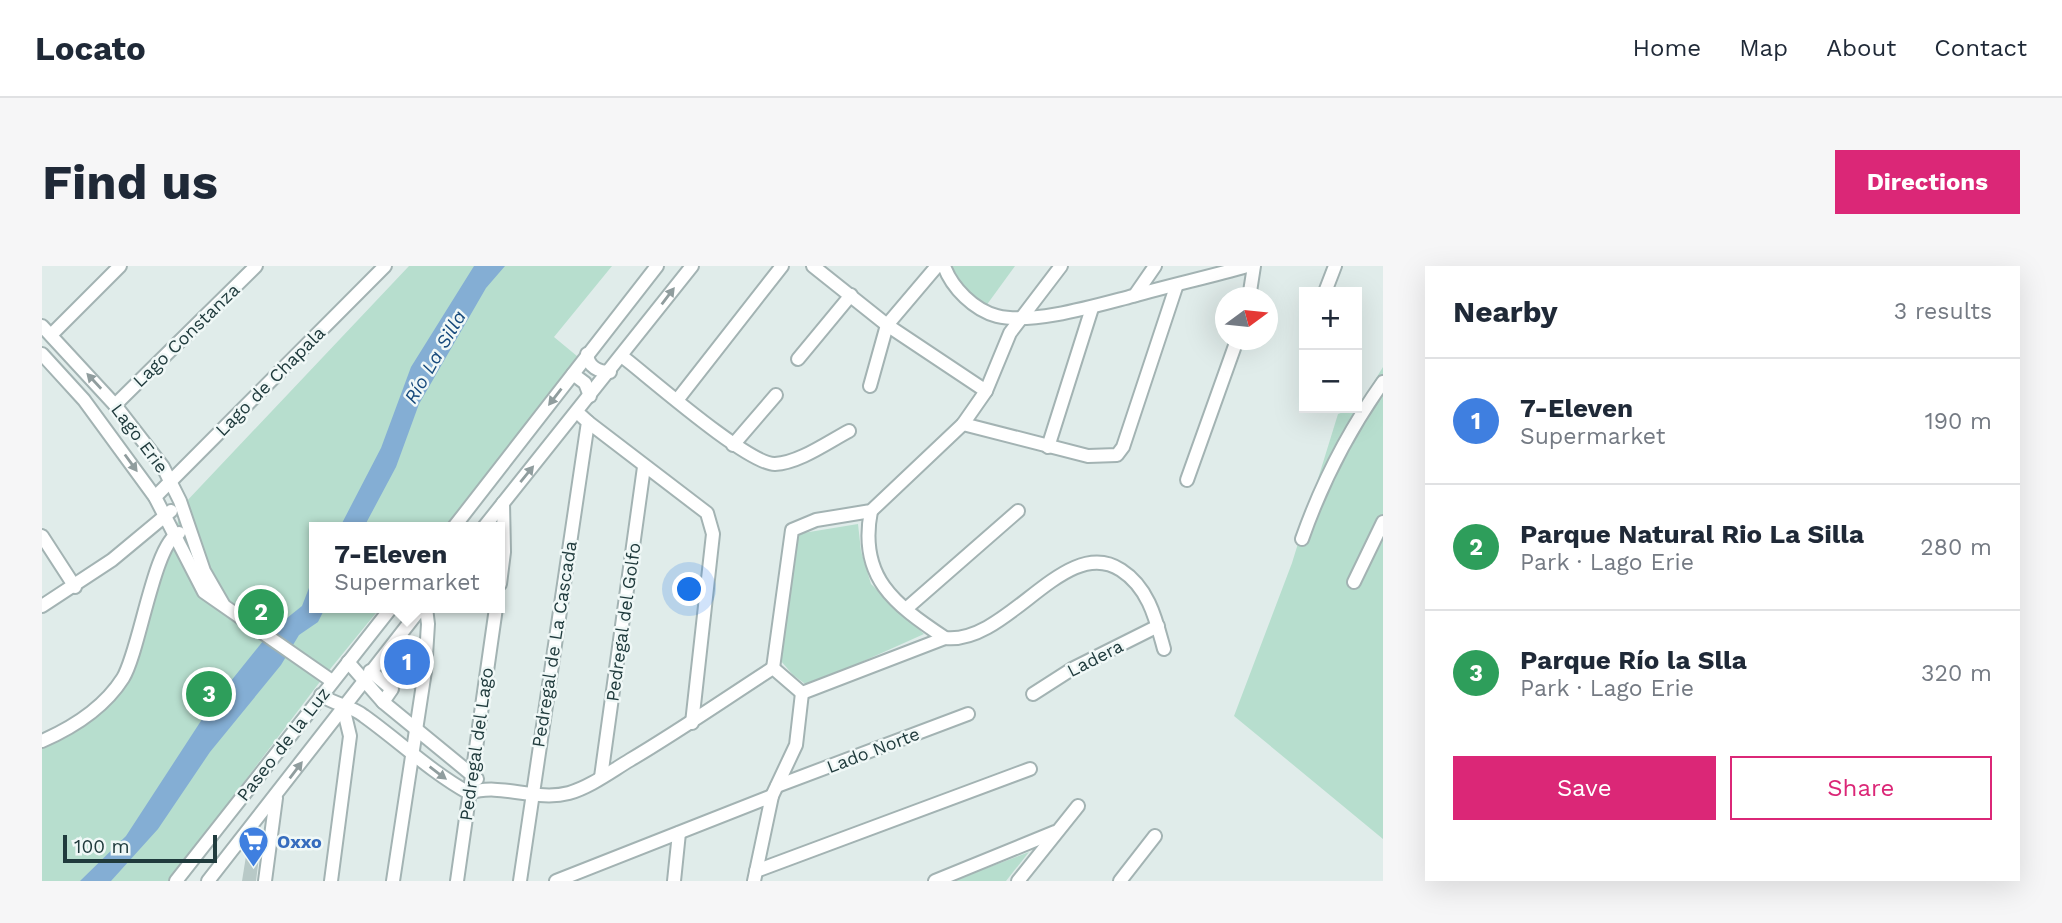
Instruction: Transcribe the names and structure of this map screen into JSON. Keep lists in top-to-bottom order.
{
  "streets": {
    "street": [
      "Lago Constanza",
      "Lago de Chapala",
      "Lago Erie",
      "Pedregal del Golfo",
      "Pedregal de La Cascada",
      "Ladera",
      "Paseo de la Luz",
      "Pedregal del Lago",
      "Lado Norte"
    ]
  },
  "crossings": [
    ["Lago Constanza", "Lago Erie"],
    ["Lago de Chapala", "Lago Erie"]
  ],
  "water": ["Río La Silla"],
  "places": {
    "supermarket": ["Oxxo"]
  },
  "scale_bar": "100 m",
  "north": "right",
  "page": {
    "header": "Locato",
    "nav": [
      "Home",
      "Map",
      "About",
      "Contact"
    ],
    "buttons": [
      "Directions",
      ["Save", "Share"]
    ],
    "title": "Find us",
    "heading": ["Nearby", "3 results"],
    "map_buttons": ["+", "−"],
    "list": [
      {
        "mark": "1",
        "name": "7-Eleven",
        "note": "Supermarket",
        "value": "190 m"
      },
      {
        "mark": "2",
        "name": "Parque Natural Rio La Silla",
        "note": "Park · Lago Erie",
        "value": "280 m"
      },
      {
        "mark": "3",
        "name": "Parque Río la Slla",
        "note": "Park · Lago Erie",
        "value": "320 m"
      }
    ],
    "popup": ["7-Eleven", "Supermarket"],
    "pins": ["2", "1", "3"],
    "scale": "100 m"
  }
}
